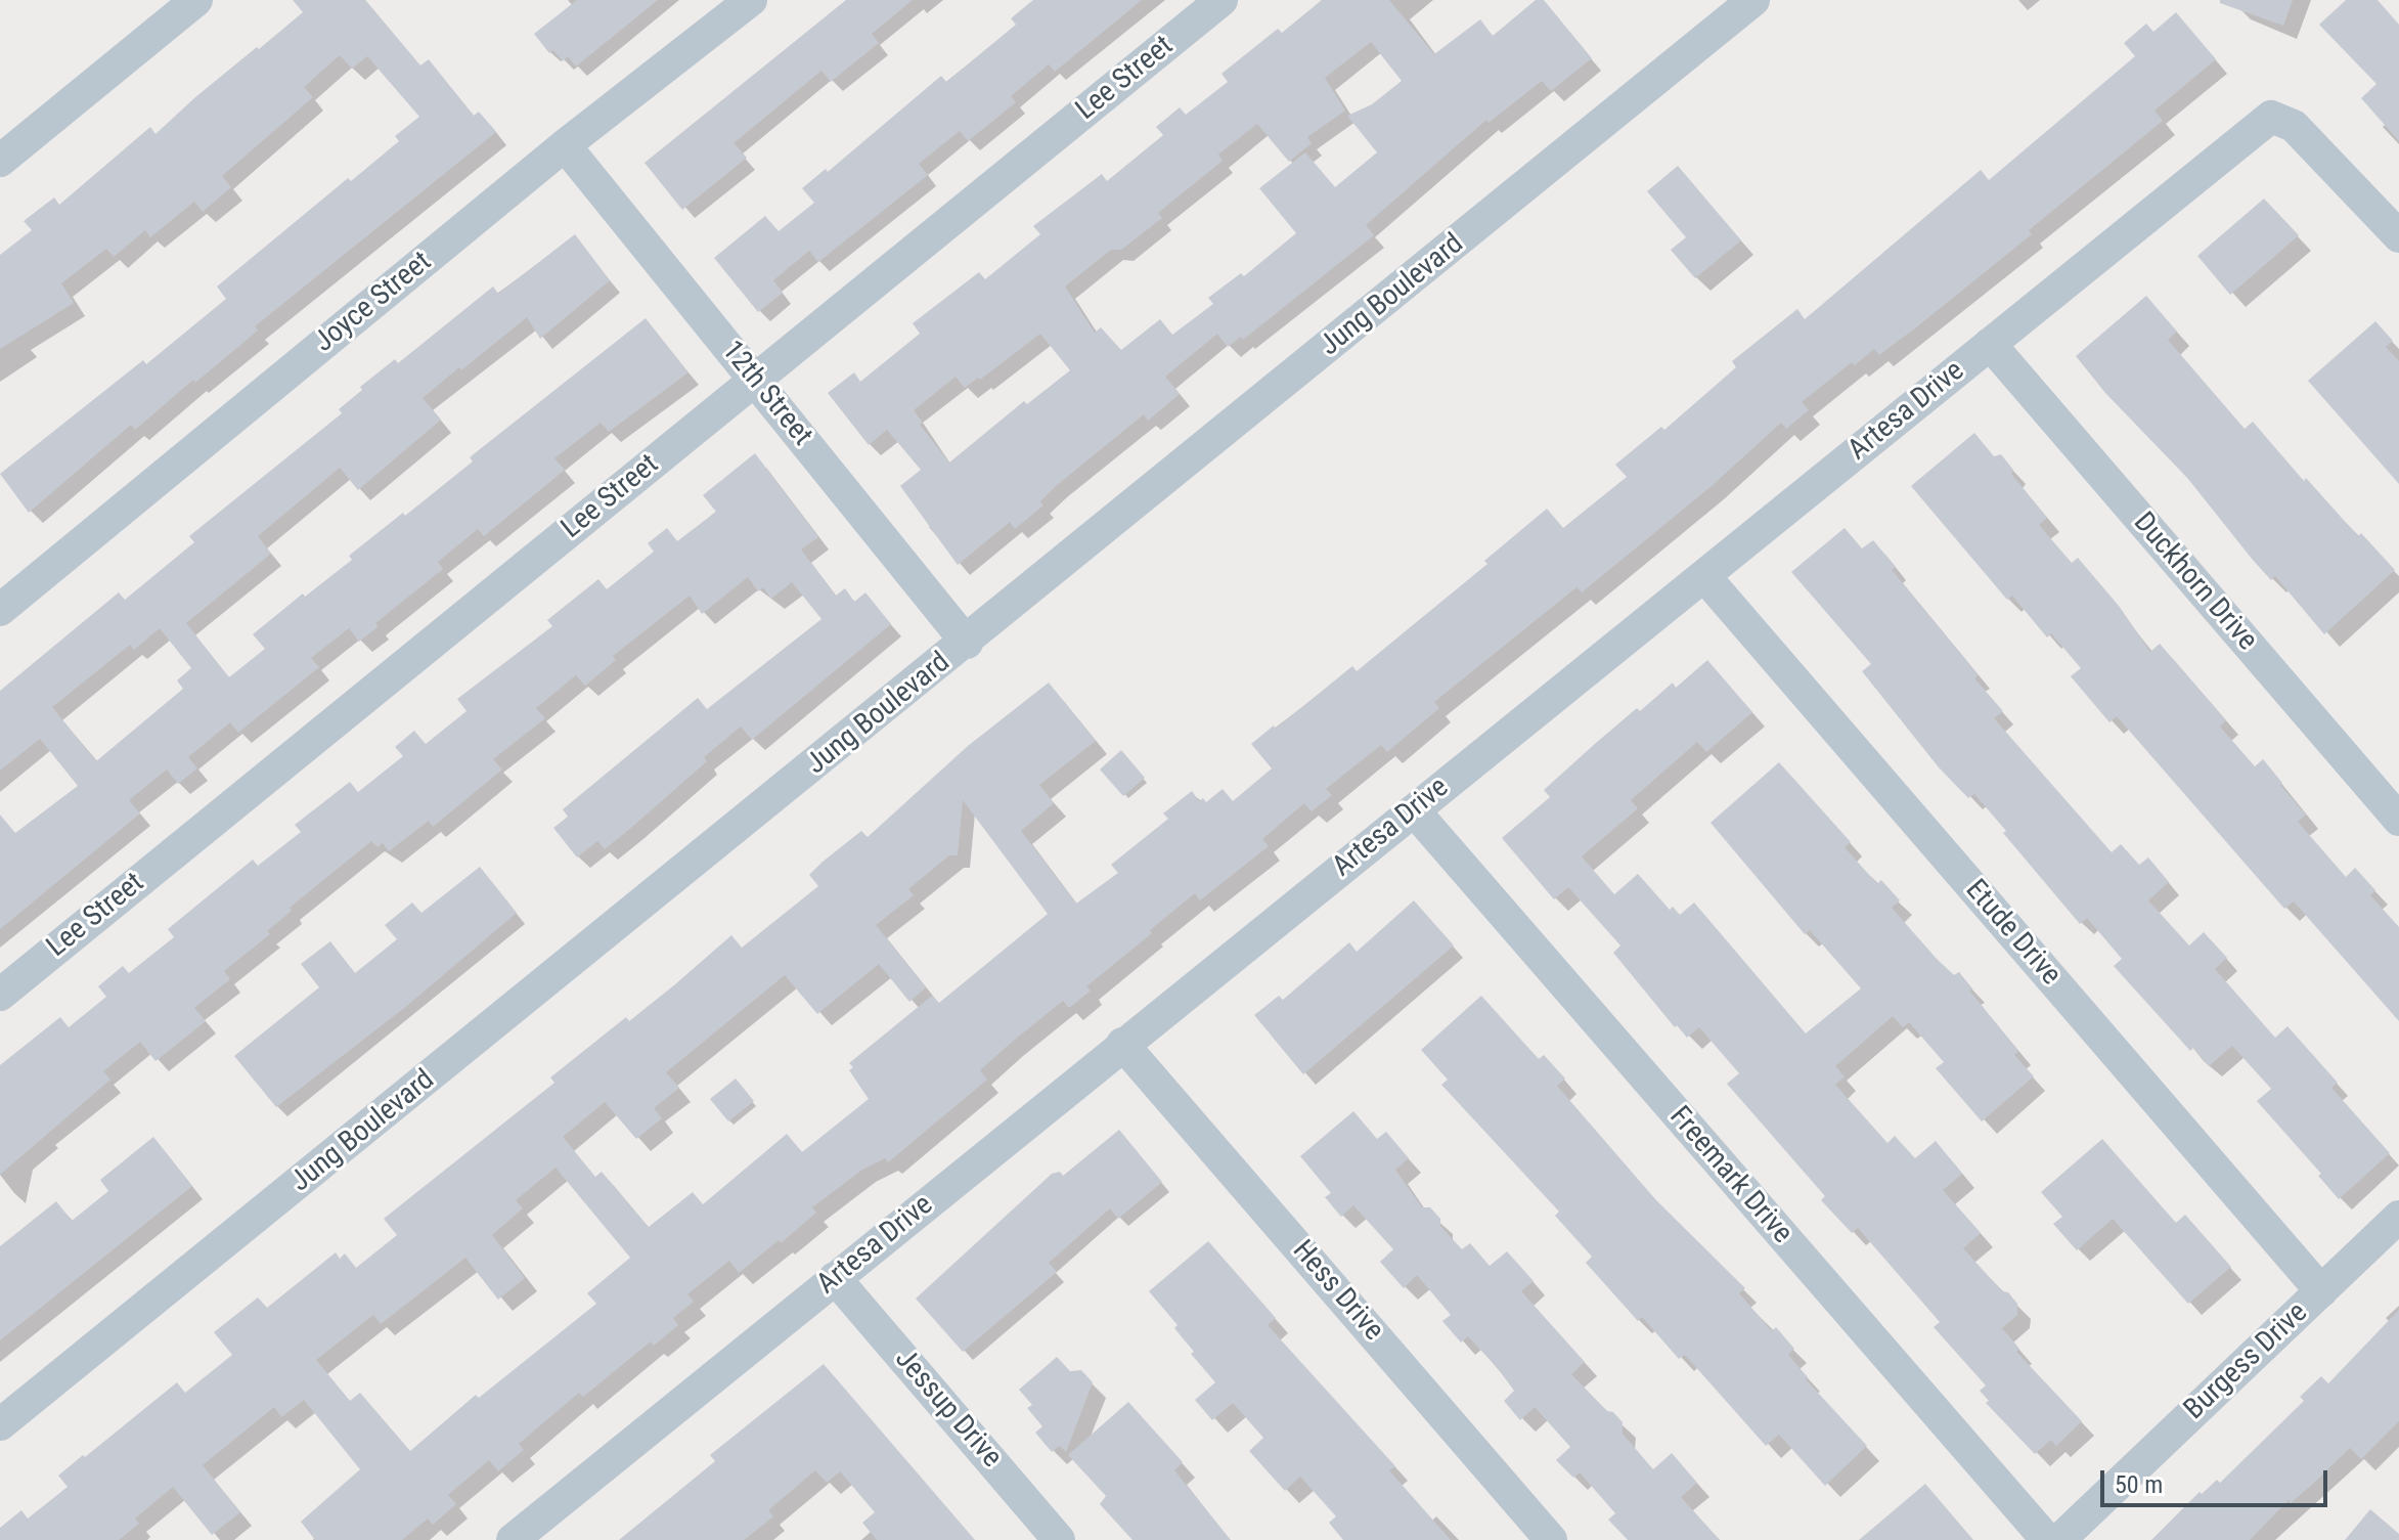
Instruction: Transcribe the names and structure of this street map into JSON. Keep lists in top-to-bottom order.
{
  "streets": {
    "street": [
      "Lee Street",
      "Jung Boulevard",
      "Joyce Street",
      "12th Street",
      "Artesa Drive",
      "Duckhorn Drive",
      "Etude Drive",
      "Freemark Drive",
      "Hess Drive",
      "Burgess Drive",
      "Jessup Drive"
    ]
  },
  "crossings": [
    ["Lee Street", "12th Street"],
    ["Jung Boulevard", "12th Street"],
    ["Joyce Street", "12th Street"],
    ["Artesa Drive", "Duckhorn Drive"],
    ["Artesa Drive", "Etude Drive"],
    ["Artesa Drive", "Freemark Drive"],
    ["Artesa Drive", "Hess Drive"],
    ["Artesa Drive", "Jessup Drive"],
    ["Etude Drive", "Burgess Drive"]
  ],
  "scale_bar": "50 m"
}
